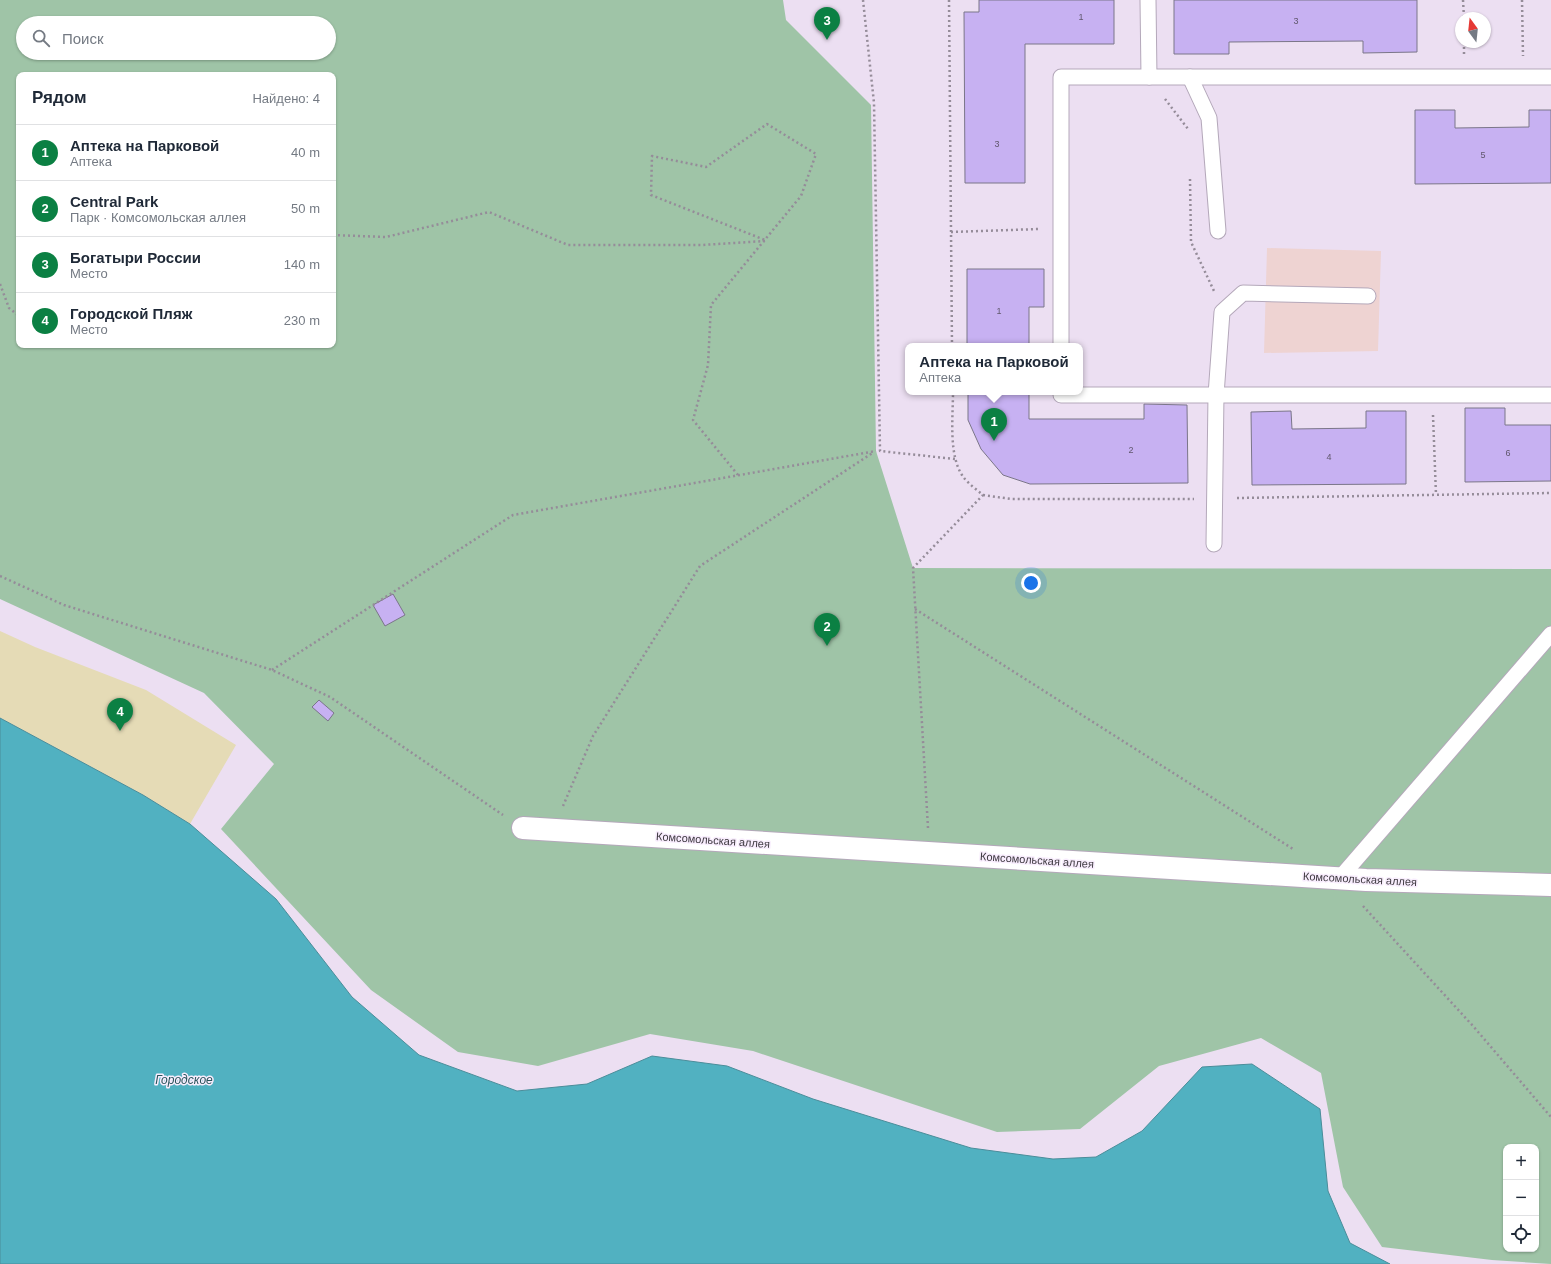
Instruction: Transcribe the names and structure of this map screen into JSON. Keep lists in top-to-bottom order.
{
  "streets": {
    "street": ["Комсомольская аллея"]
  },
  "water": ["Городское"],
  "house_numbers": [
    "1",
    "3",
    "3",
    "5",
    "1",
    "2",
    "6",
    "4"
  ],
  "north": "top",
  "page": {
    "pins": [
      "3",
      "1",
      "2",
      "4"
    ],
    "search": "Поиск",
    "heading": ["Рядом", "Найдено: 4"],
    "list": [
      {
        "mark": "1",
        "name": "Аптека на Парковой",
        "note": "Аптека",
        "value": "40 m"
      },
      {
        "mark": "2",
        "name": "Central Park",
        "note": "Парк · Комсомольская аллея",
        "value": "50 m"
      },
      {
        "mark": "3",
        "name": "Богатыри России",
        "note": "Место",
        "value": "140 m"
      },
      {
        "mark": "4",
        "name": "Городской Пляж",
        "note": "Место",
        "value": "230 m"
      }
    ],
    "popup": ["Аптека на Парковой", "Аптека"],
    "map_buttons": ["+", "−"]
  }
}
